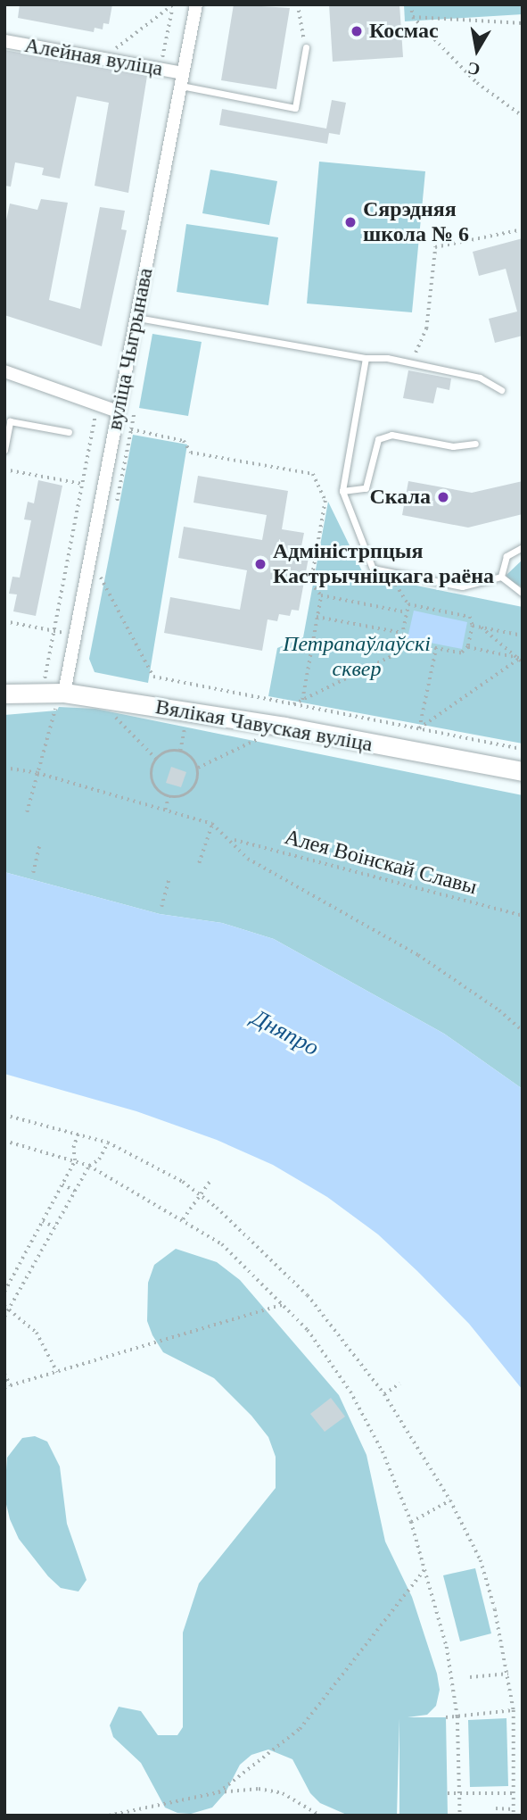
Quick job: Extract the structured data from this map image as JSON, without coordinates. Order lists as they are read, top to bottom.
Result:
{
  "streets": {
    "main road": ["Вялікая Чавуская вуліца"],
    "street": ["Алейная вуліца", "вуліца Чыгрынава"],
    "path": ["Алея Воінскай Славы"]
  },
  "crossings": [
    ["Алейная вуліца", "вуліца Чыгрынава"],
    ["вуліца Чыгрынава", "Вялікая Чавуская вуліца"]
  ],
  "water": ["Дняпро"],
  "parks": ["Петрапаўлаўскі сквер"],
  "places": [
    "Космас",
    "Сярэдняя школа № 6",
    "Скала",
    "Адміністрпцыя Кастрычніцкага раёна"
  ],
  "north": "bottom"
}
